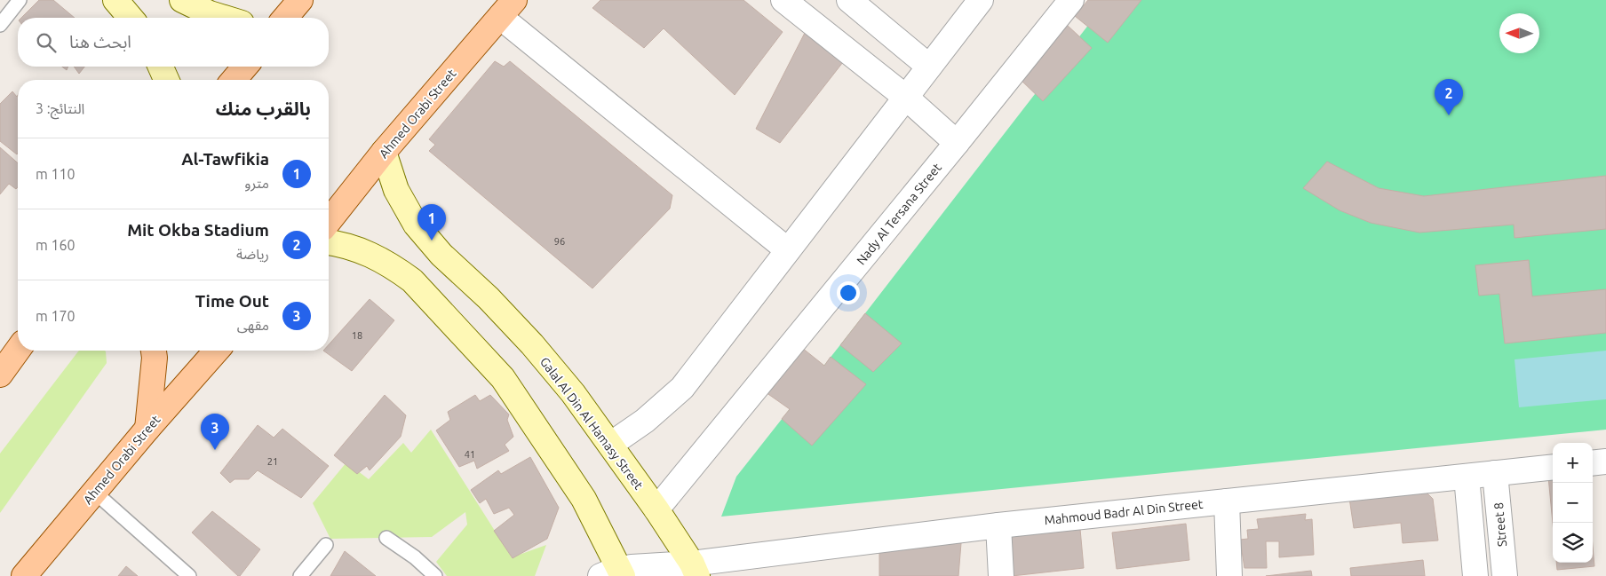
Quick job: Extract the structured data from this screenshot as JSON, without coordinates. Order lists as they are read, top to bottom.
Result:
{
  "streets": {
    "main road": ["Ahmed Orabi Street", "Galal Al Din Al Hamasy Street"],
    "street": ["Nady Al Tersana Street", "Mahmoud Badr Al Din Street", "Street 8"]
  },
  "crossings": [
    ["Ahmed Orabi Street", "Galal Al Din Al Hamasy Street"],
    ["Nady Al Tersana Street", "Galal Al Din Al Hamasy Street"],
    ["Galal Al Din Al Hamasy Street", "Mahmoud Badr Al Din Street"],
    ["Mahmoud Badr Al Din Street", "Street 8"]
  ],
  "house_numbers": [
    "96",
    "18",
    "41",
    "21"
  ],
  "north": "left",
  "page": {
    "search": "ابحث هنا",
    "pins": ["2", "1", "3"],
    "heading": ["بالقرب منك", "النتائج: 3"],
    "list": [
      {
        "mark": "1",
        "name": "Al-Tawfikia",
        "note": "مترو",
        "value": "110 m"
      },
      {
        "mark": "2",
        "name": "Mit Okba Stadium",
        "note": "رياضة",
        "value": "160 m"
      },
      {
        "mark": "3",
        "name": "Time Out",
        "note": "مقهى",
        "value": "170 m"
      }
    ],
    "map_buttons": ["+", "−"]
  }
}
